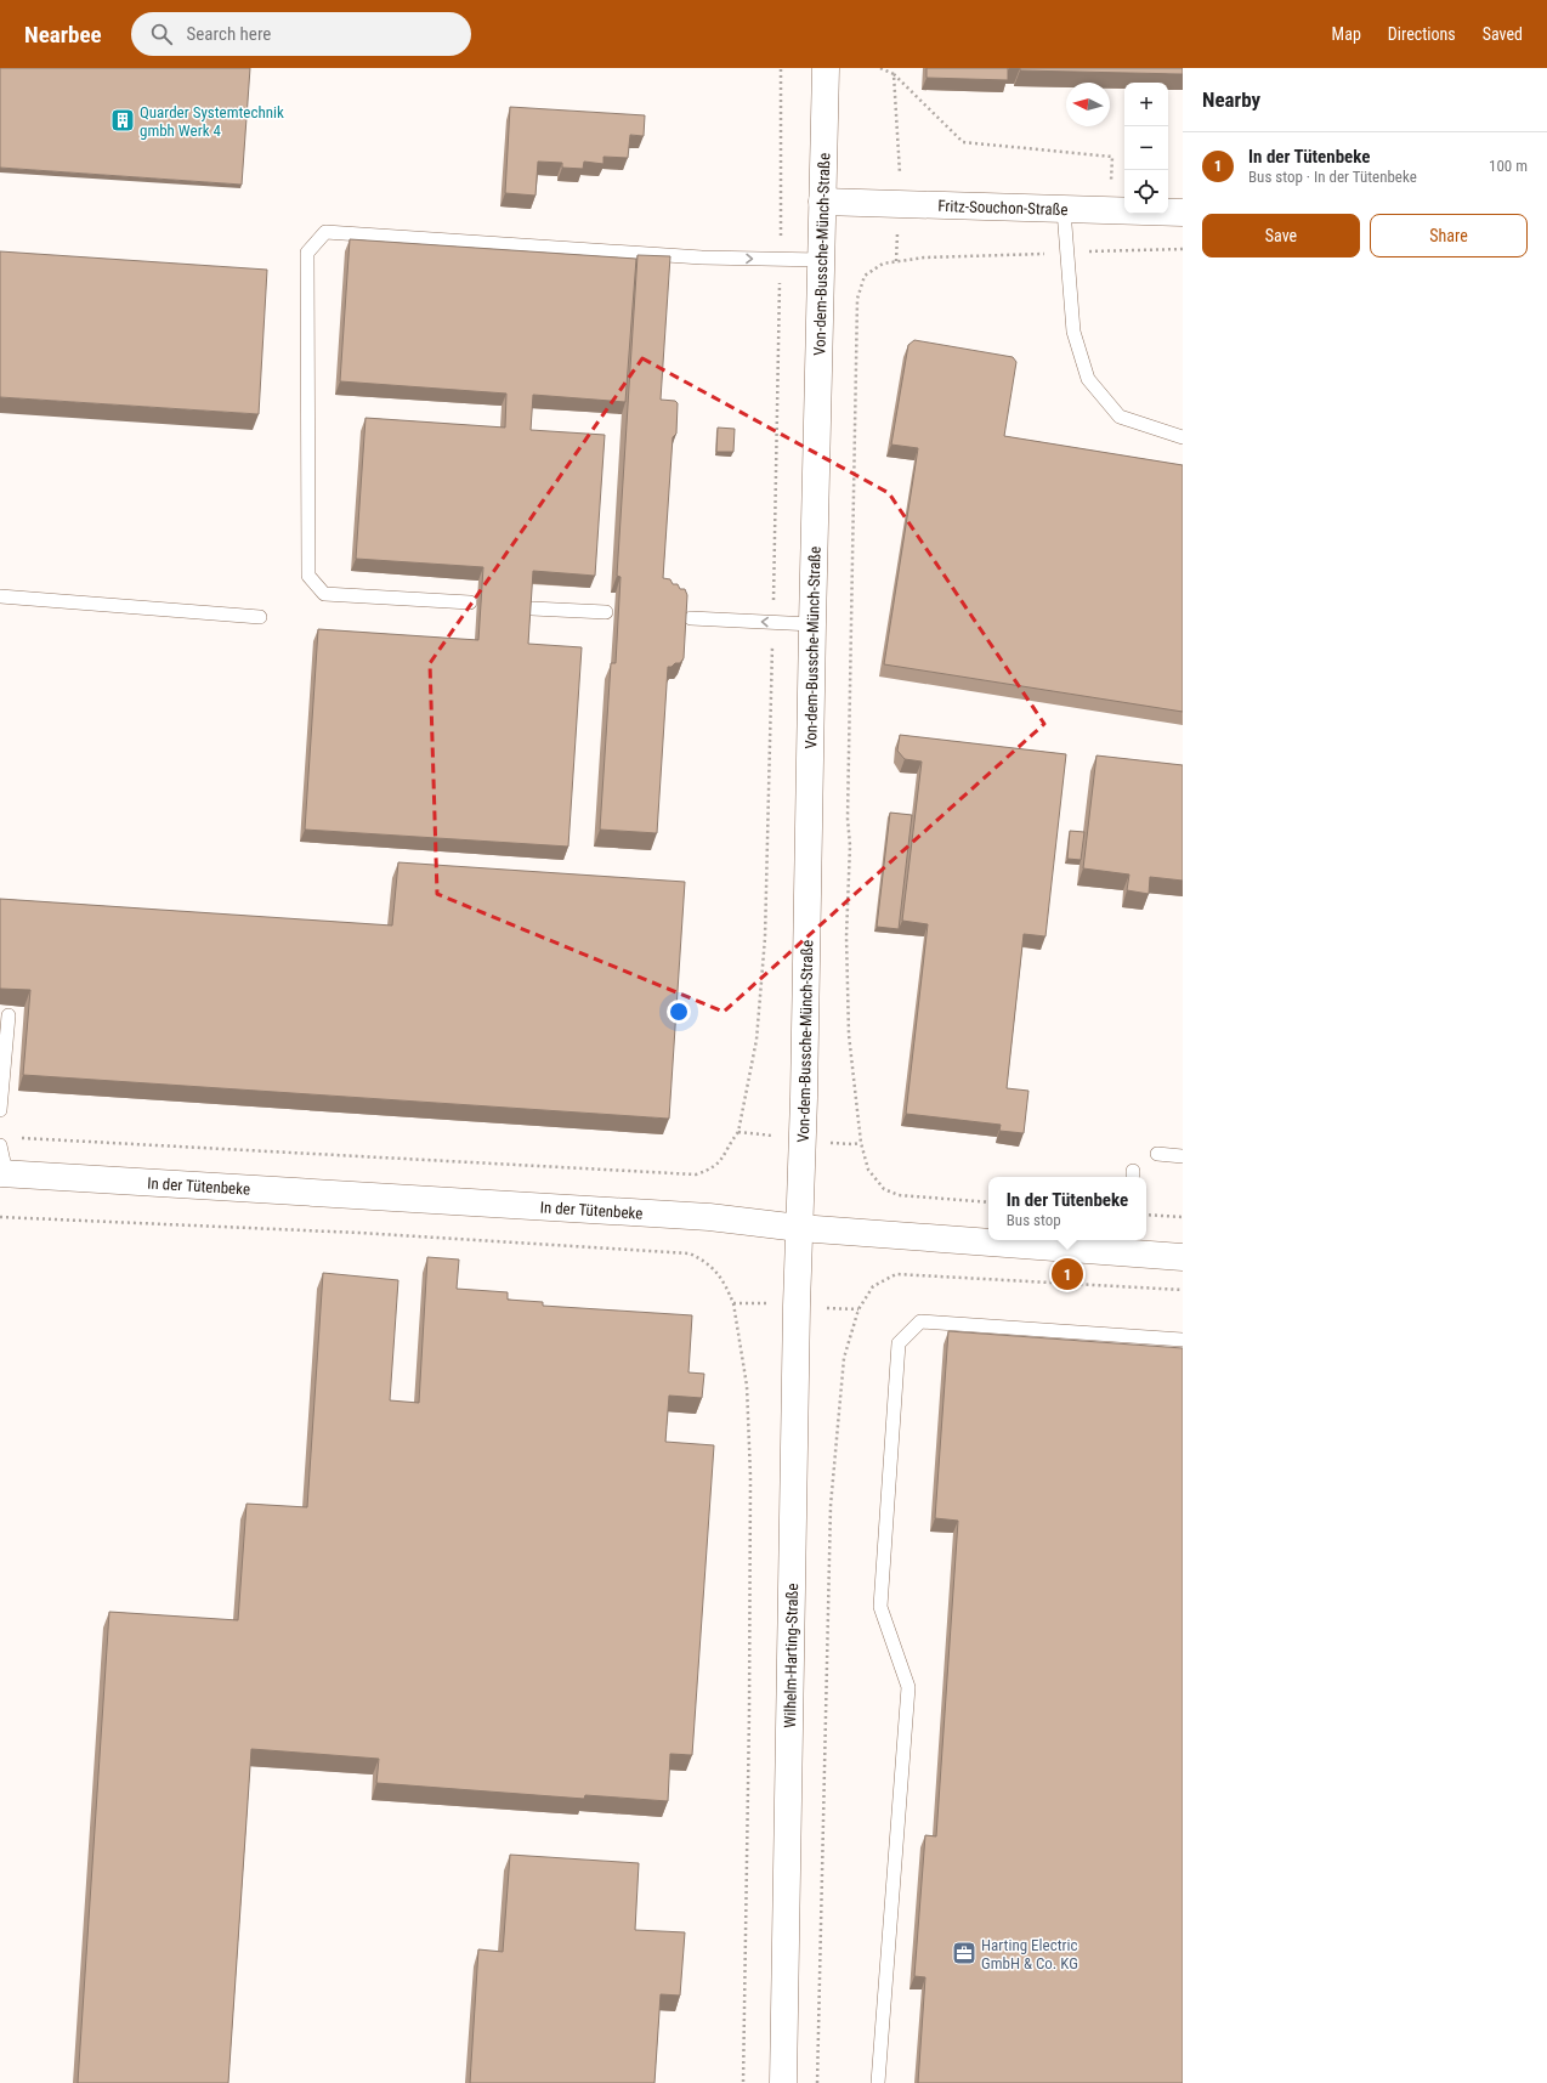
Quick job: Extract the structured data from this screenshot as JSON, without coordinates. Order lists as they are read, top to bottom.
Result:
{
  "streets": {
    "street": [
      "Fritz-Souchon-Straße",
      "Von-dem-Bussche-Münch-Straße",
      "In der Tütenbeke",
      "Wilhelm-Harting-Straße"
    ]
  },
  "crossings": [
    ["Fritz-Souchon-Straße", "Von-dem-Bussche-Münch-Straße"],
    ["Von-dem-Bussche-Münch-Straße", "In der Tütenbeke"],
    ["Von-dem-Bussche-Münch-Straße", "Wilhelm-Harting-Straße"],
    ["In der Tütenbeke", "Wilhelm-Harting-Straße"]
  ],
  "places": {
    "building": ["Quarder Systemtechnik gmbh Werk 4"],
    "office": ["Harting Electric GmbH & Co. KG"]
  },
  "north": "left",
  "page": {
    "header": "Nearbee",
    "search": "Search here",
    "nav": ["Map", "Directions", "Saved"],
    "heading": "Nearby",
    "map_buttons": ["+", "−"],
    "list": [
      {
        "mark": "1",
        "name": "In der Tütenbeke",
        "note": "Bus stop · In der Tütenbeke",
        "value": "100 m"
      }
    ],
    "buttons": ["Save", "Share"],
    "popup": ["In der Tütenbeke", "Bus stop"],
    "pins": "1"
  }
}
